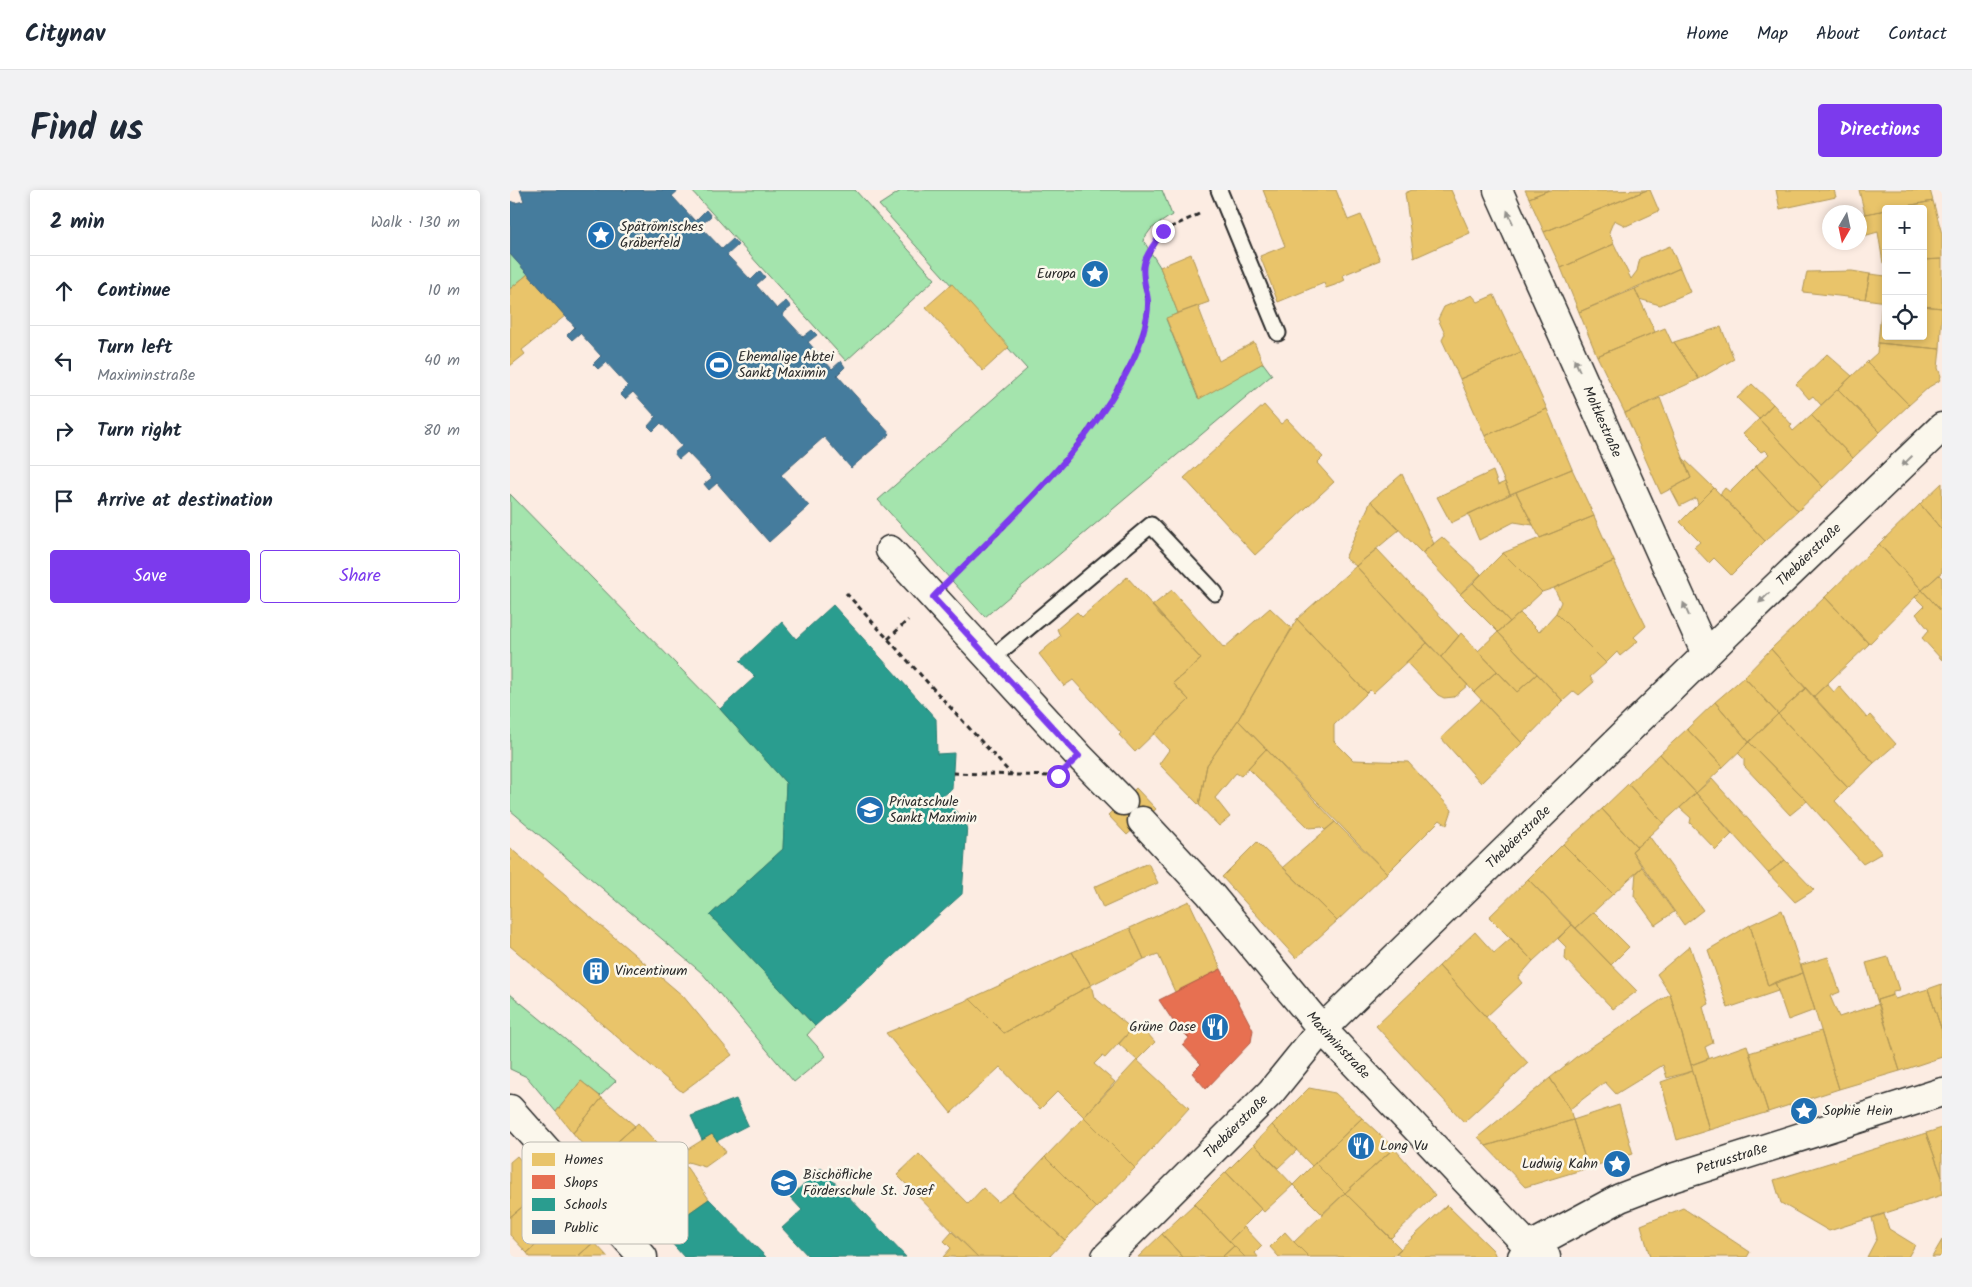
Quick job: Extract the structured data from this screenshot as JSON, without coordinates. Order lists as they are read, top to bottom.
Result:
{
  "streets": {
    "street": [
      "Moltkestraße",
      "Thebäerstraße",
      "Maximinstraße",
      "Petrusstraße"
    ]
  },
  "crossings": [
    ["Moltkestraße", "Thebäerstraße"],
    ["Thebäerstraße", "Maximinstraße"],
    ["Maximinstraße", "Petrusstraße"]
  ],
  "one_way": ["Moltkestraße"],
  "places": {
    "place": [
      "Spätrömisches Gräberfeld",
      "Europa",
      "Sophie Hein",
      "Ludwig Kahn"
    ],
    "sports": ["Ehemalige Abtei Sankt Maximin"],
    "school or university": ["Privatschule Sankt Maximin", "Bischöfliche Förderschule St. Josef"],
    "building": ["Vincentinum"],
    "restaurant": ["Grüne Oase", "Long Vu"]
  },
  "legend": [
    "Homes",
    "Shops",
    "Schools",
    "Public"
  ],
  "north": "bottom",
  "page": {
    "header": "Citynav",
    "nav": [
      "Home",
      "Map",
      "About",
      "Contact"
    ],
    "title": "Find us",
    "buttons": [
      "Directions",
      ["Save", "Share"]
    ],
    "heading": ["2 min", "Walk · 130 m"],
    "map_buttons": ["+", "−"],
    "list": [
      ["Continue", "10 m"],
      ["Turn left", "Maximinstraße", "40 m"],
      ["Turn right", "80 m"],
      "Arrive at destination"
    ]
  }
}
